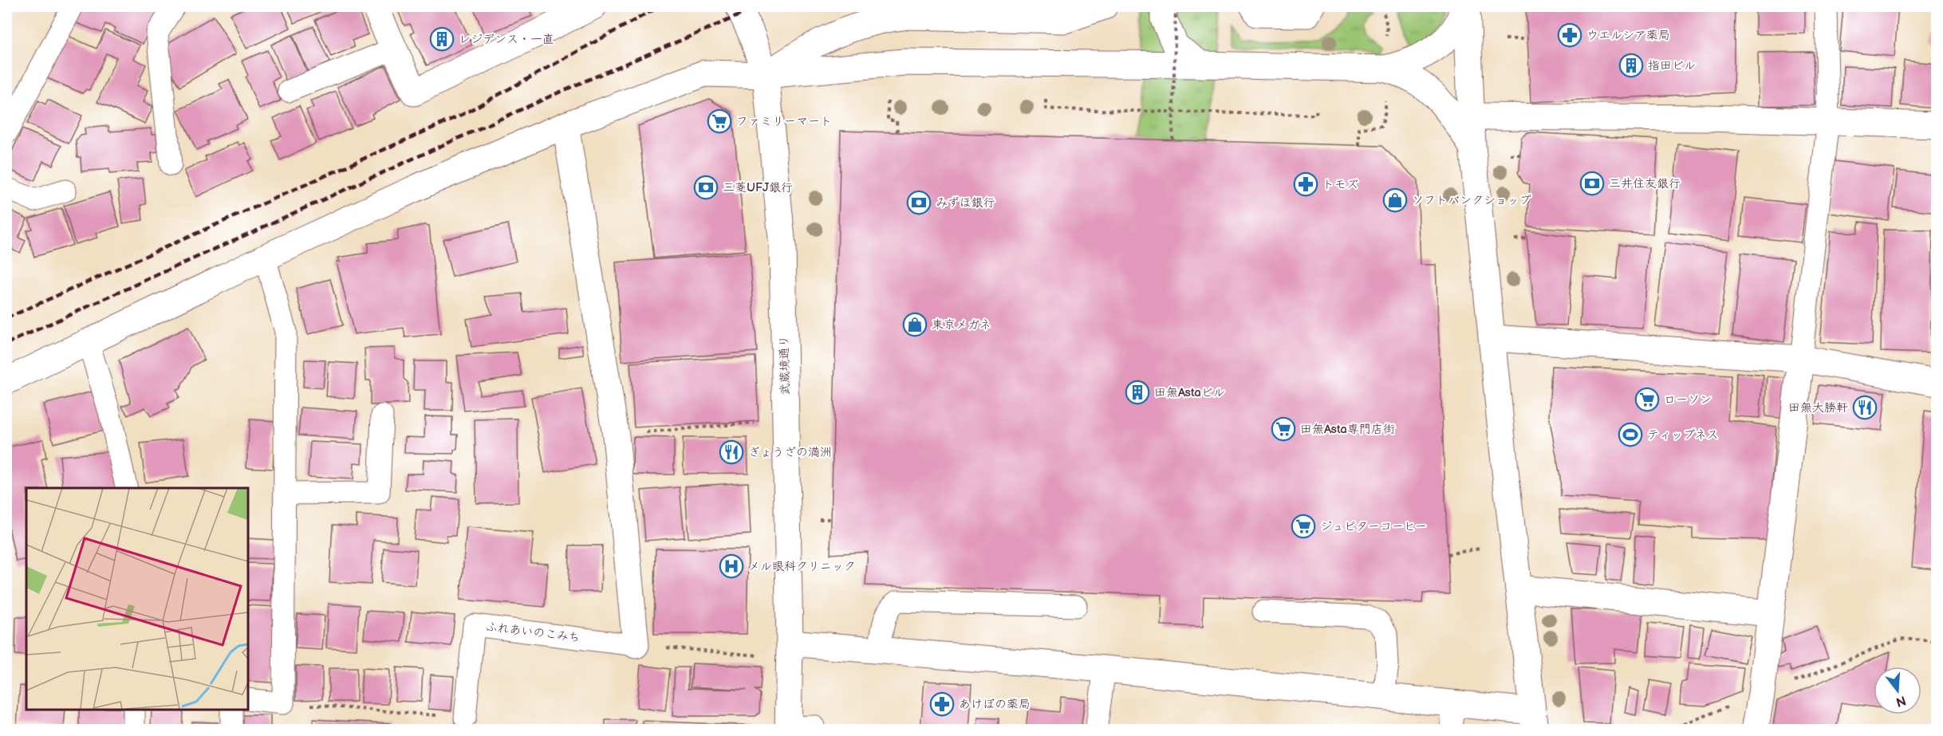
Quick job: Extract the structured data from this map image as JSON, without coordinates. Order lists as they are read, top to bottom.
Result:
{
  "streets": {
    "street": ["武蔵境通り"],
    "lane": ["ふれあいのこみち"]
  },
  "places": {
    "pharmacy": ["ウエルシア薬局", "トモズ", "あけぼの薬局"],
    "building": ["レジデンス・一直", "指田ビル", "田無Astaビル"],
    "supermarket": [
      "ファミリーマート",
      "ローソン",
      "田無Asta専門店街",
      "ジュピターコーヒー"
    ],
    "bank": ["三井住友銀行", "三菱UFJ銀行", "みずほ銀行"],
    "shop": ["ソフトバンクショップ", "東京メガネ"],
    "restaurant": ["田無大勝軒", "ぎょうざの満洲"],
    "sports": ["ティップネス"],
    "hospital": ["メル眼科クリニック"]
  },
  "north": "bottom"
}
